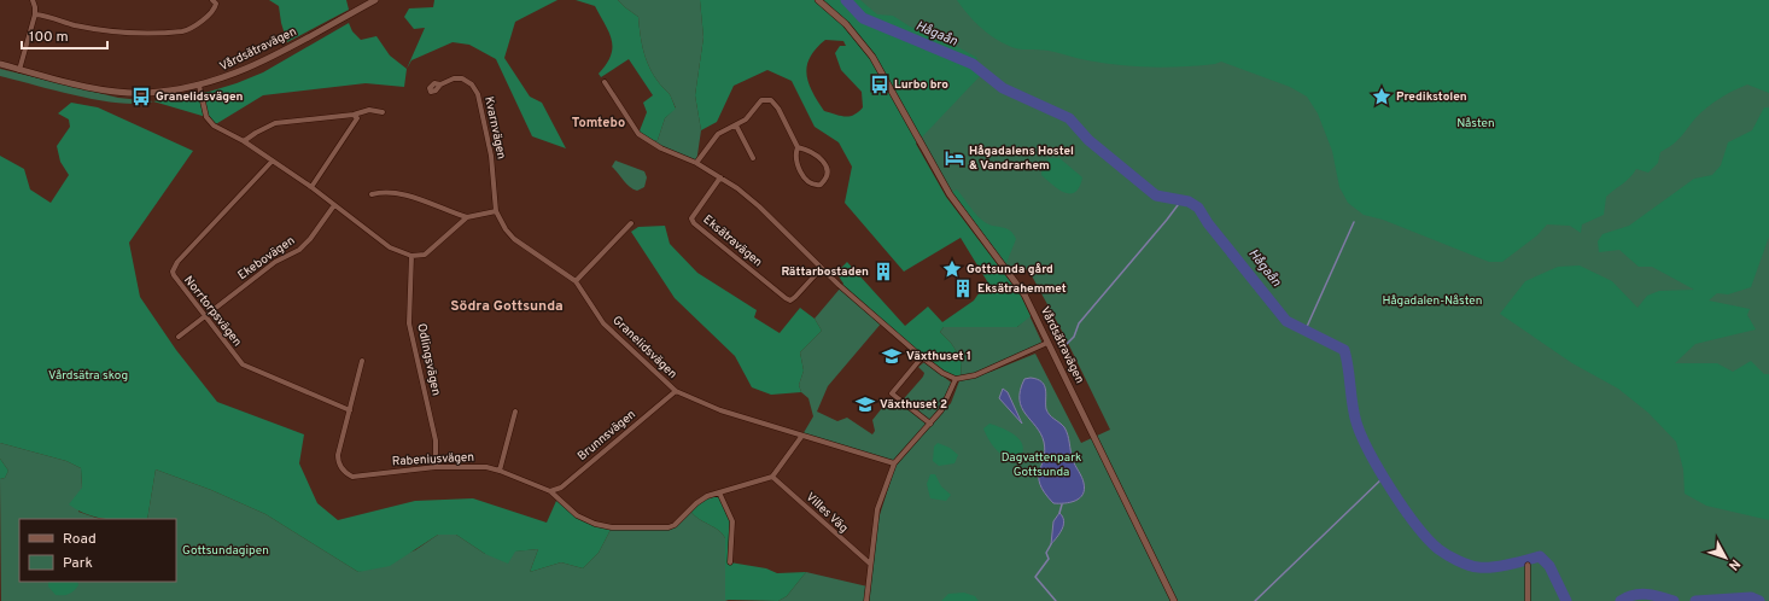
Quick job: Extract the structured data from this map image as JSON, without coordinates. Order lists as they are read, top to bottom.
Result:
{
  "streets": {
    "street": [
      "Vårdsätravägen",
      "Kvarnvägen",
      "Eksätravägen",
      "Ekebovägen",
      "Norrtorpsvägen",
      "Granelidsvägen",
      "Odlingsvägen",
      "Brunnsvägen",
      "Rabeniusvägen",
      "Villes Väg"
    ]
  },
  "crossings": [
    ["Kvarnvägen", "Granelidsvägen"],
    ["Ekebovägen", "Norrtorpsvägen"],
    ["Norrtorpsvägen", "Rabeniusvägen"],
    ["Granelidsvägen", "Brunnsvägen"],
    ["Odlingsvägen", "Rabeniusvägen"],
    ["Brunnsvägen", "Rabeniusvägen"],
    ["Rabeniusvägen", "Villes Väg"]
  ],
  "districts": ["Tomtebo", "Södra Gottsunda"],
  "water": ["Hågaån"],
  "parks": [
    "Nåsten",
    "Hågadalen-Nåsten",
    "Vårdsätra skog",
    "Dagvattenpark Gottsunda",
    "Gottsundagipen"
  ],
  "places": {
    "bus stop": ["Lurbo bro", "Granelidsvägen"],
    "place": ["Predikstolen", "Gottsunda gård"],
    "hotel": ["Hågadalens Hostel & Vandrarhem"],
    "building": ["Rättarbostaden", "Eksätrahemmet"],
    "school or university": ["Växthuset 1", "Växthuset 2"]
  },
  "legend": ["Road", "Park"],
  "scale_bar": "100 m",
  "north": "bottom right"
}
